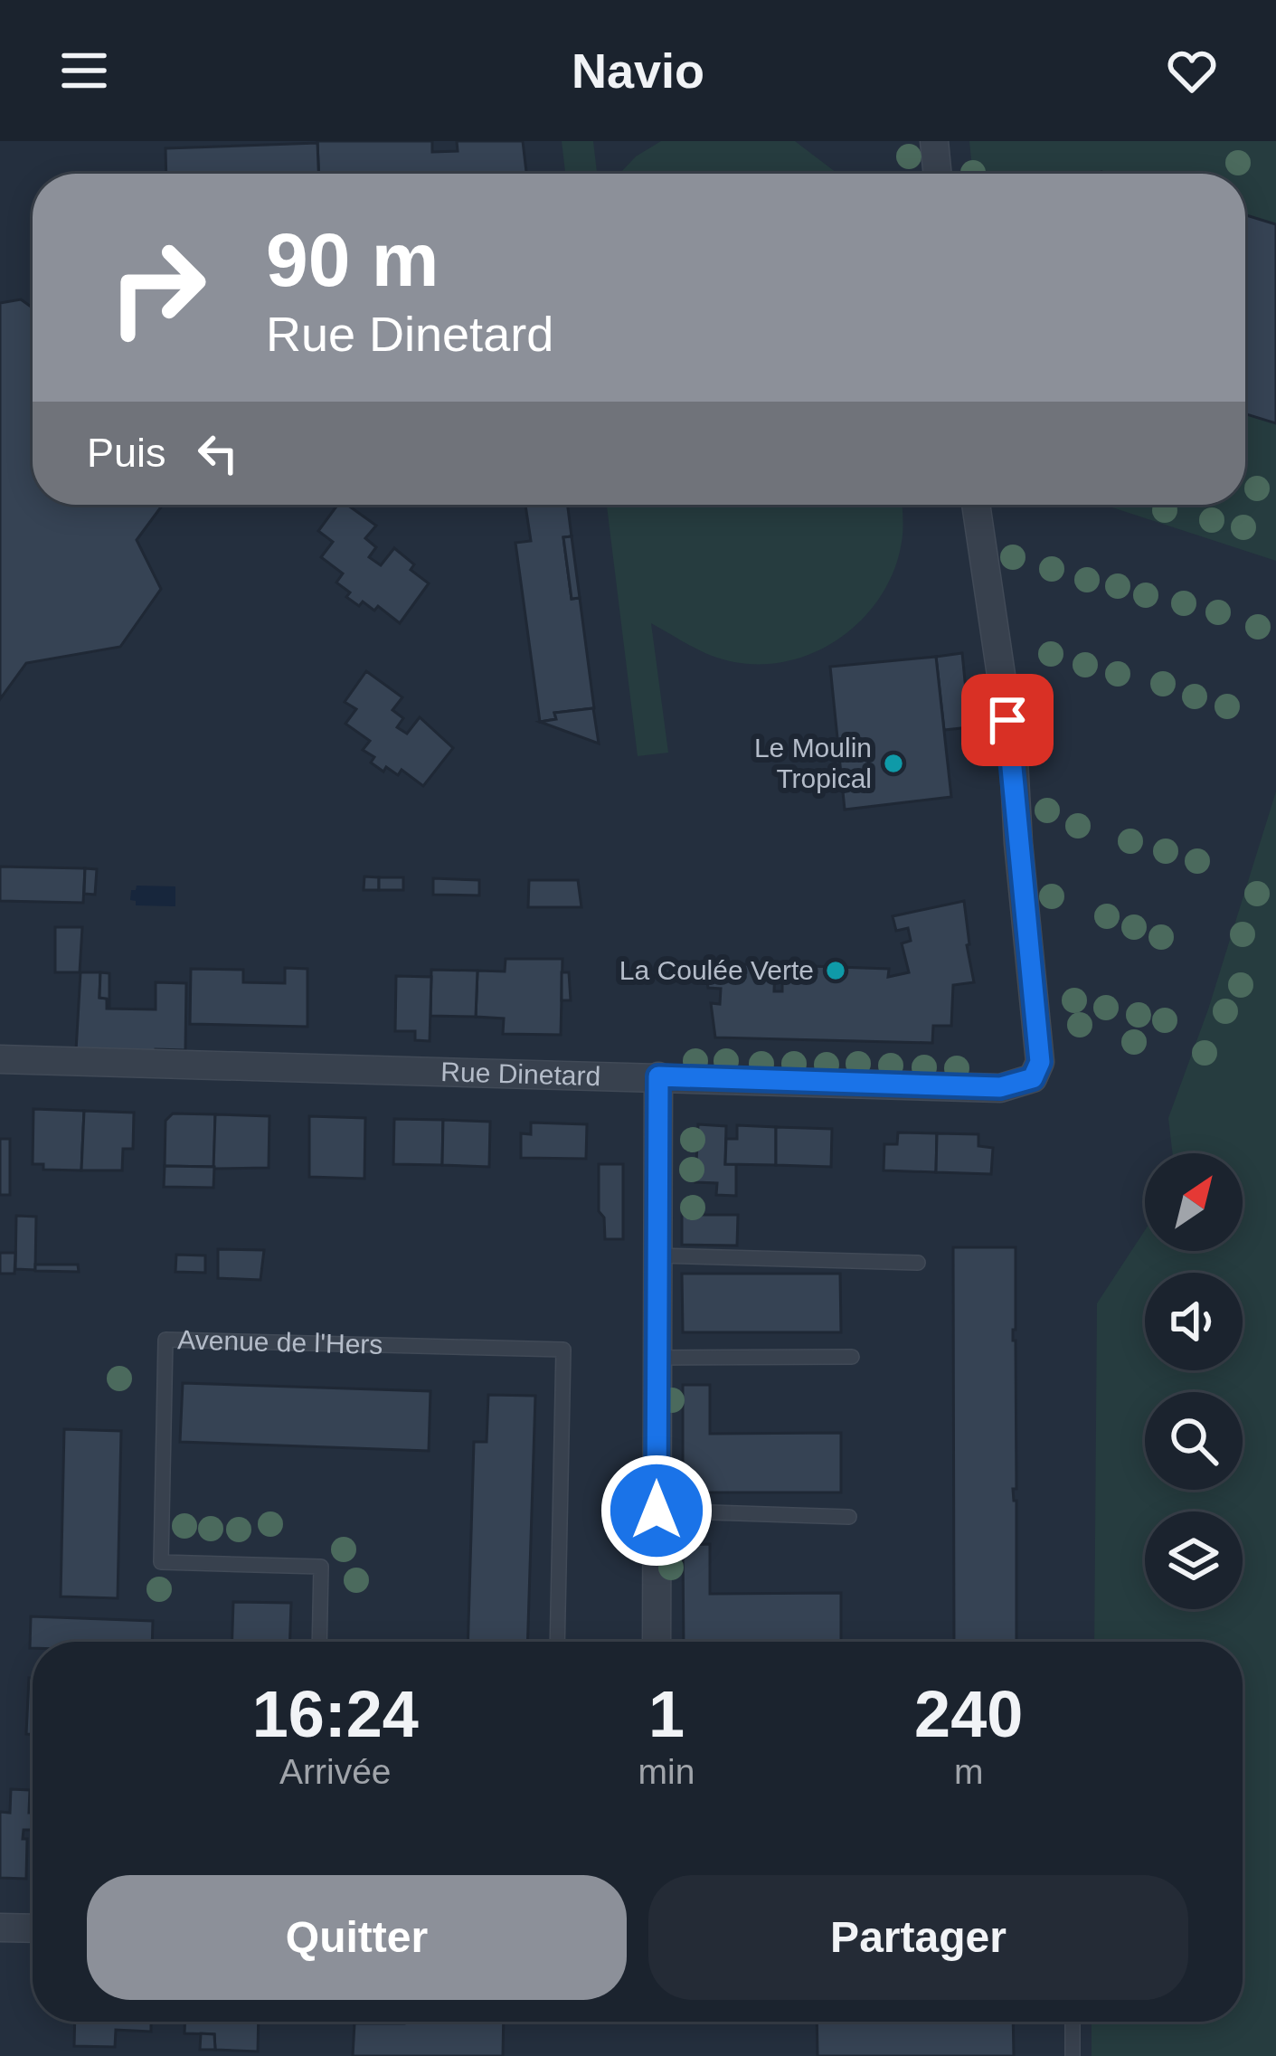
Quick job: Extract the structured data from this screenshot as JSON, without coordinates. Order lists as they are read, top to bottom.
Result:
{
  "streets": {
    "street": ["Rue Dinetard"],
    "lane": ["Avenue de l'Hers"]
  },
  "places": ["Le Moulin Tropical", "La Coulée Verte"],
  "north": "top right",
  "page": {
    "header": "Navio",
    "turn": ["90 m", "Rue Dinetard"],
    "then": "Puis",
    "eta": [
      "16:24",
      "Arrivée",
      "1",
      "min",
      "240",
      "m"
    ],
    "buttons": ["Quitter", "Partager"]
  }
}
